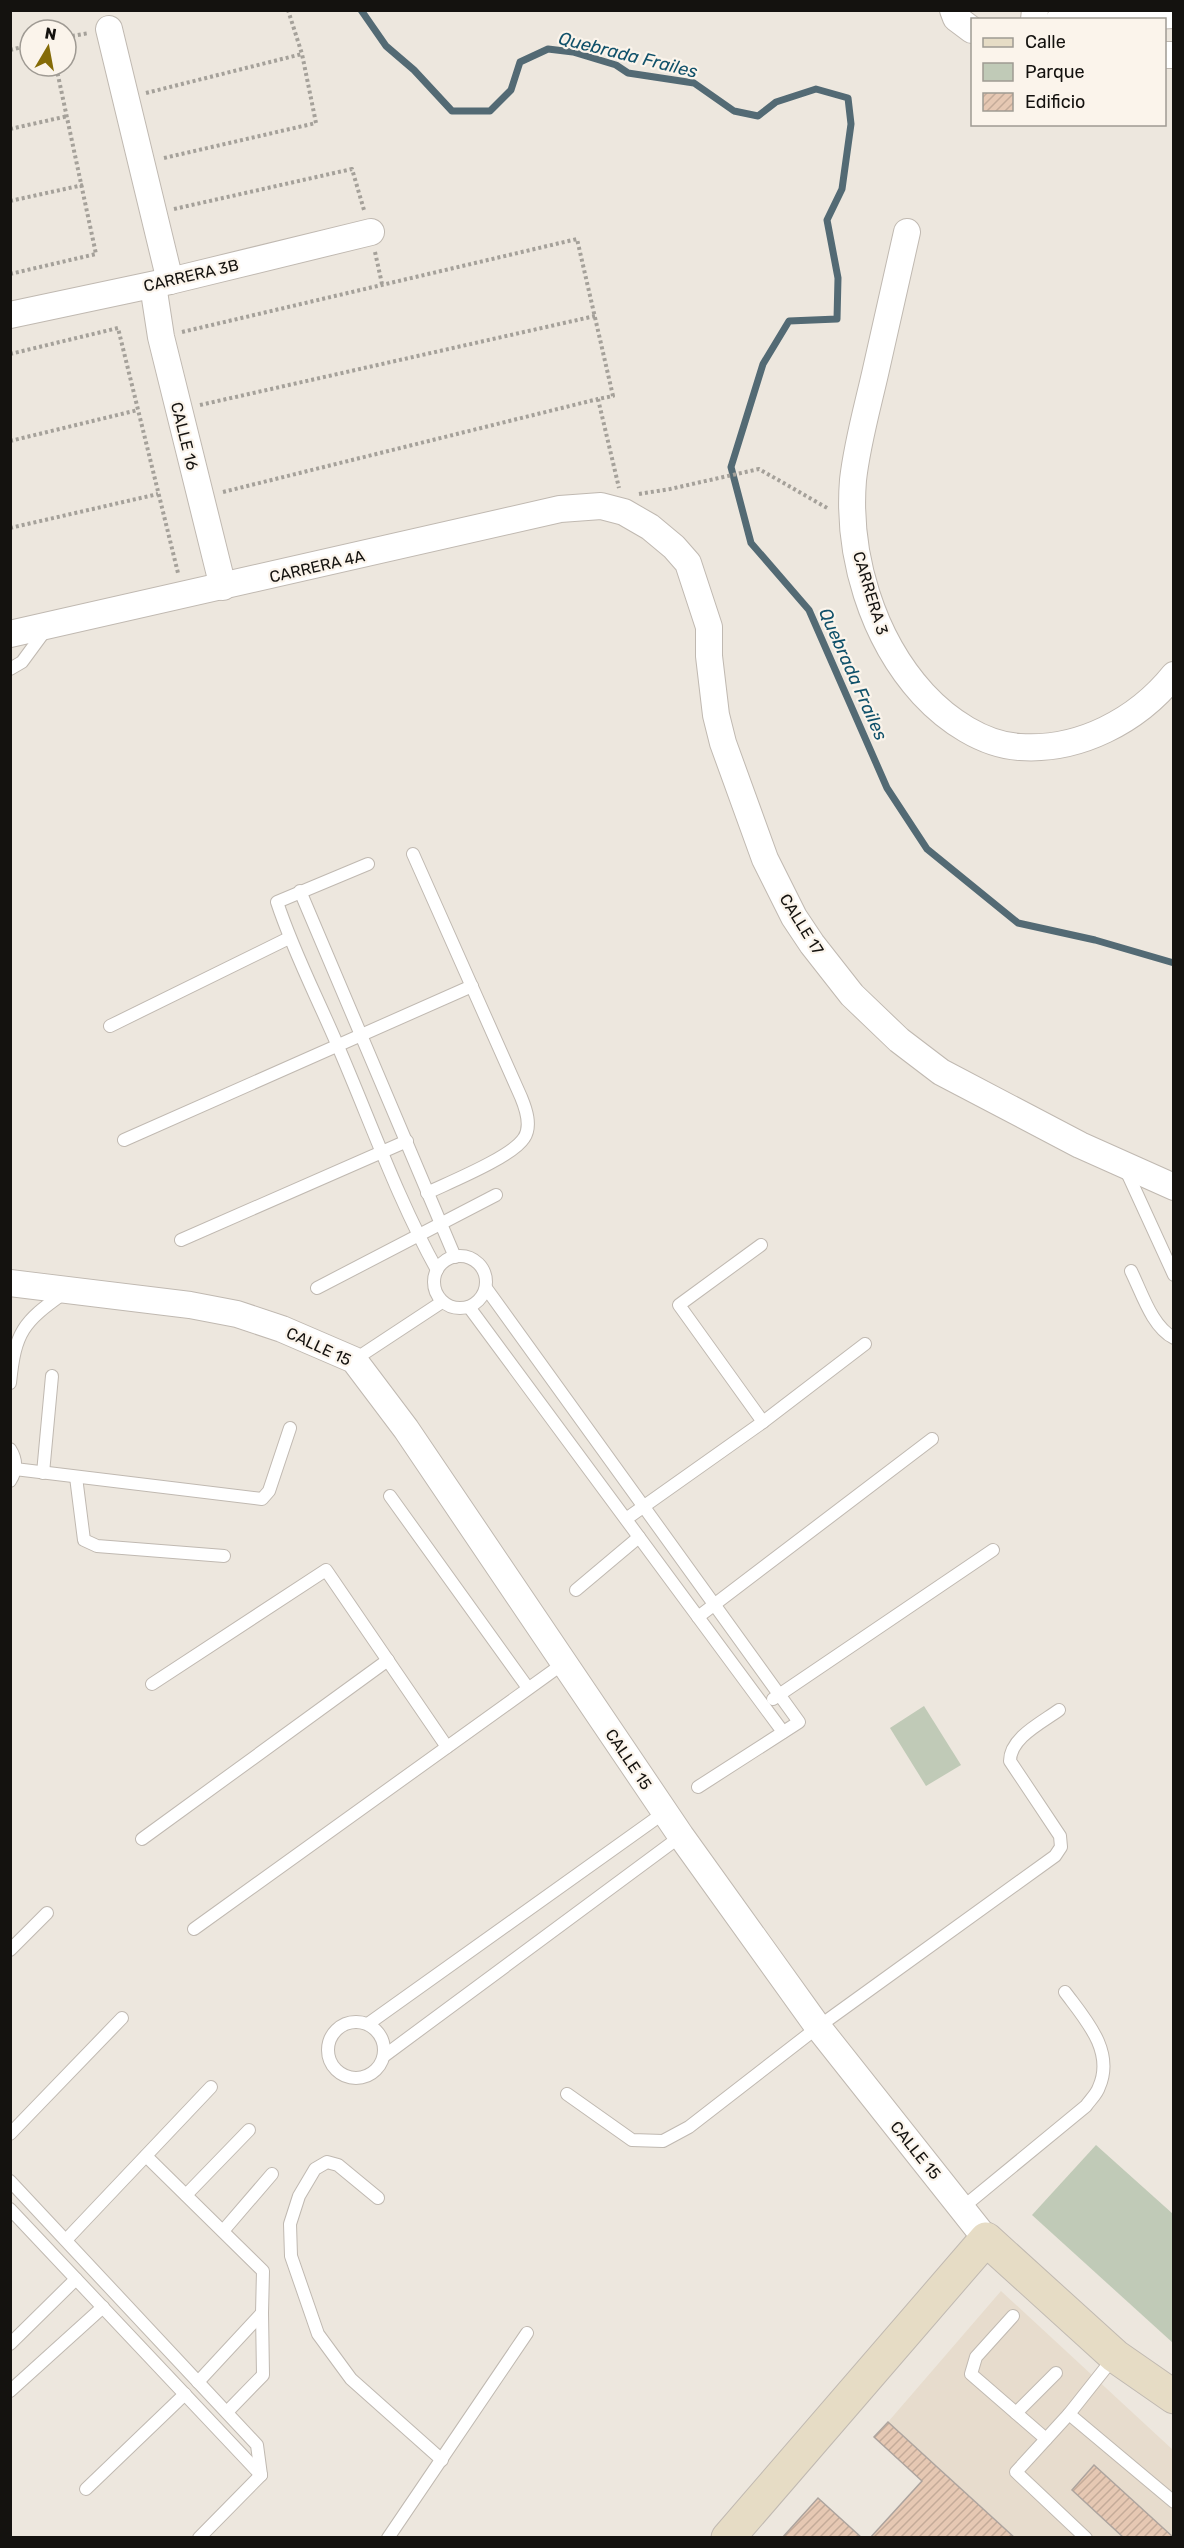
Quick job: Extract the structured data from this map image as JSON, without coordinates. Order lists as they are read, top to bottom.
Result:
{
  "streets": {
    "main road": ["CALLE 15"],
    "street": [
      "CARRERA 3B",
      "CALLE 16",
      "CARRERA 4A",
      "CARRERA 3",
      "CALLE 17"
    ]
  },
  "crossings": [
    ["CARRERA 3B", "CALLE 16"],
    ["CALLE 16", "CARRERA 4A"],
    ["CARRERA 4A", "CALLE 17"]
  ],
  "water": ["Quebrada Frailes"],
  "legend": ["Calle", "Parque", "Edificio"],
  "north": "top"
}
